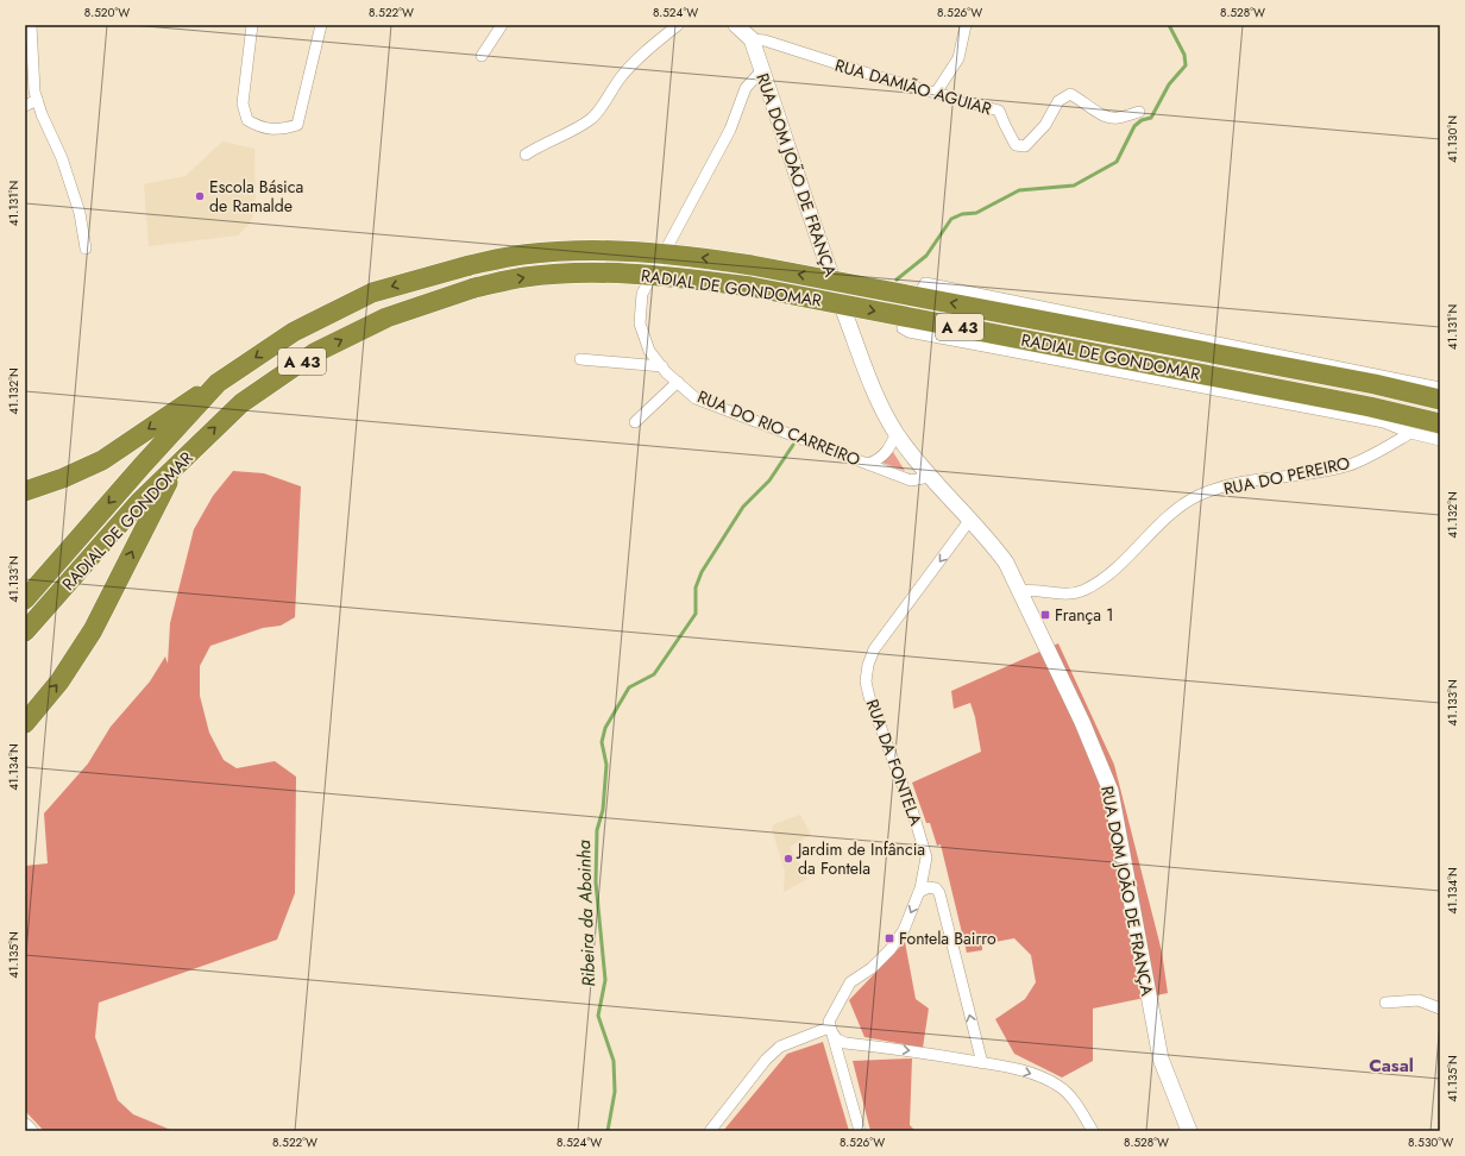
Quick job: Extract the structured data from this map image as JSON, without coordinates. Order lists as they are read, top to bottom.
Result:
{
  "streets": {
    "highway": ["RADIAL DE GONDOMAR", "A 43"],
    "main road": ["RUA DOM JOÃO DE FRANÇA"],
    "street": [
      "RUA DAMIÃO AGUIAR",
      "RUA DO RIO CARREIRO",
      "RUA DO PEREIRO",
      "RUA DA FONTELA"
    ]
  },
  "crossings": [
    ["RUA DAMIÃO AGUIAR", "RUA DOM JOÃO DE FRANÇA"],
    ["RUA DOM JOÃO DE FRANÇA", "RUA DO RIO CARREIRO"],
    ["RUA DOM JOÃO DE FRANÇA", "RUA DO PEREIRO"],
    ["RUA DOM JOÃO DE FRANÇA", "RUA DA FONTELA"]
  ],
  "one_way": ["RUA DA FONTELA"],
  "districts": ["Casal"],
  "water": ["Ribeira da Aboinha"],
  "places": {
    "other": ["Escola Básica de Ramalde", "Jardim de Infância da Fontela"],
    "transit": ["França 1", "Fontela Bairro"]
  },
  "coordinates": [
    "8.520°W",
    "8.522°W",
    "8.524°W",
    "8.526°W",
    "8.528°W",
    "41.130°N",
    "41.131°N",
    "41.132°N",
    "41.133°N",
    "41.134°N",
    "41.135°N",
    "8.530°W"
  ]
}
